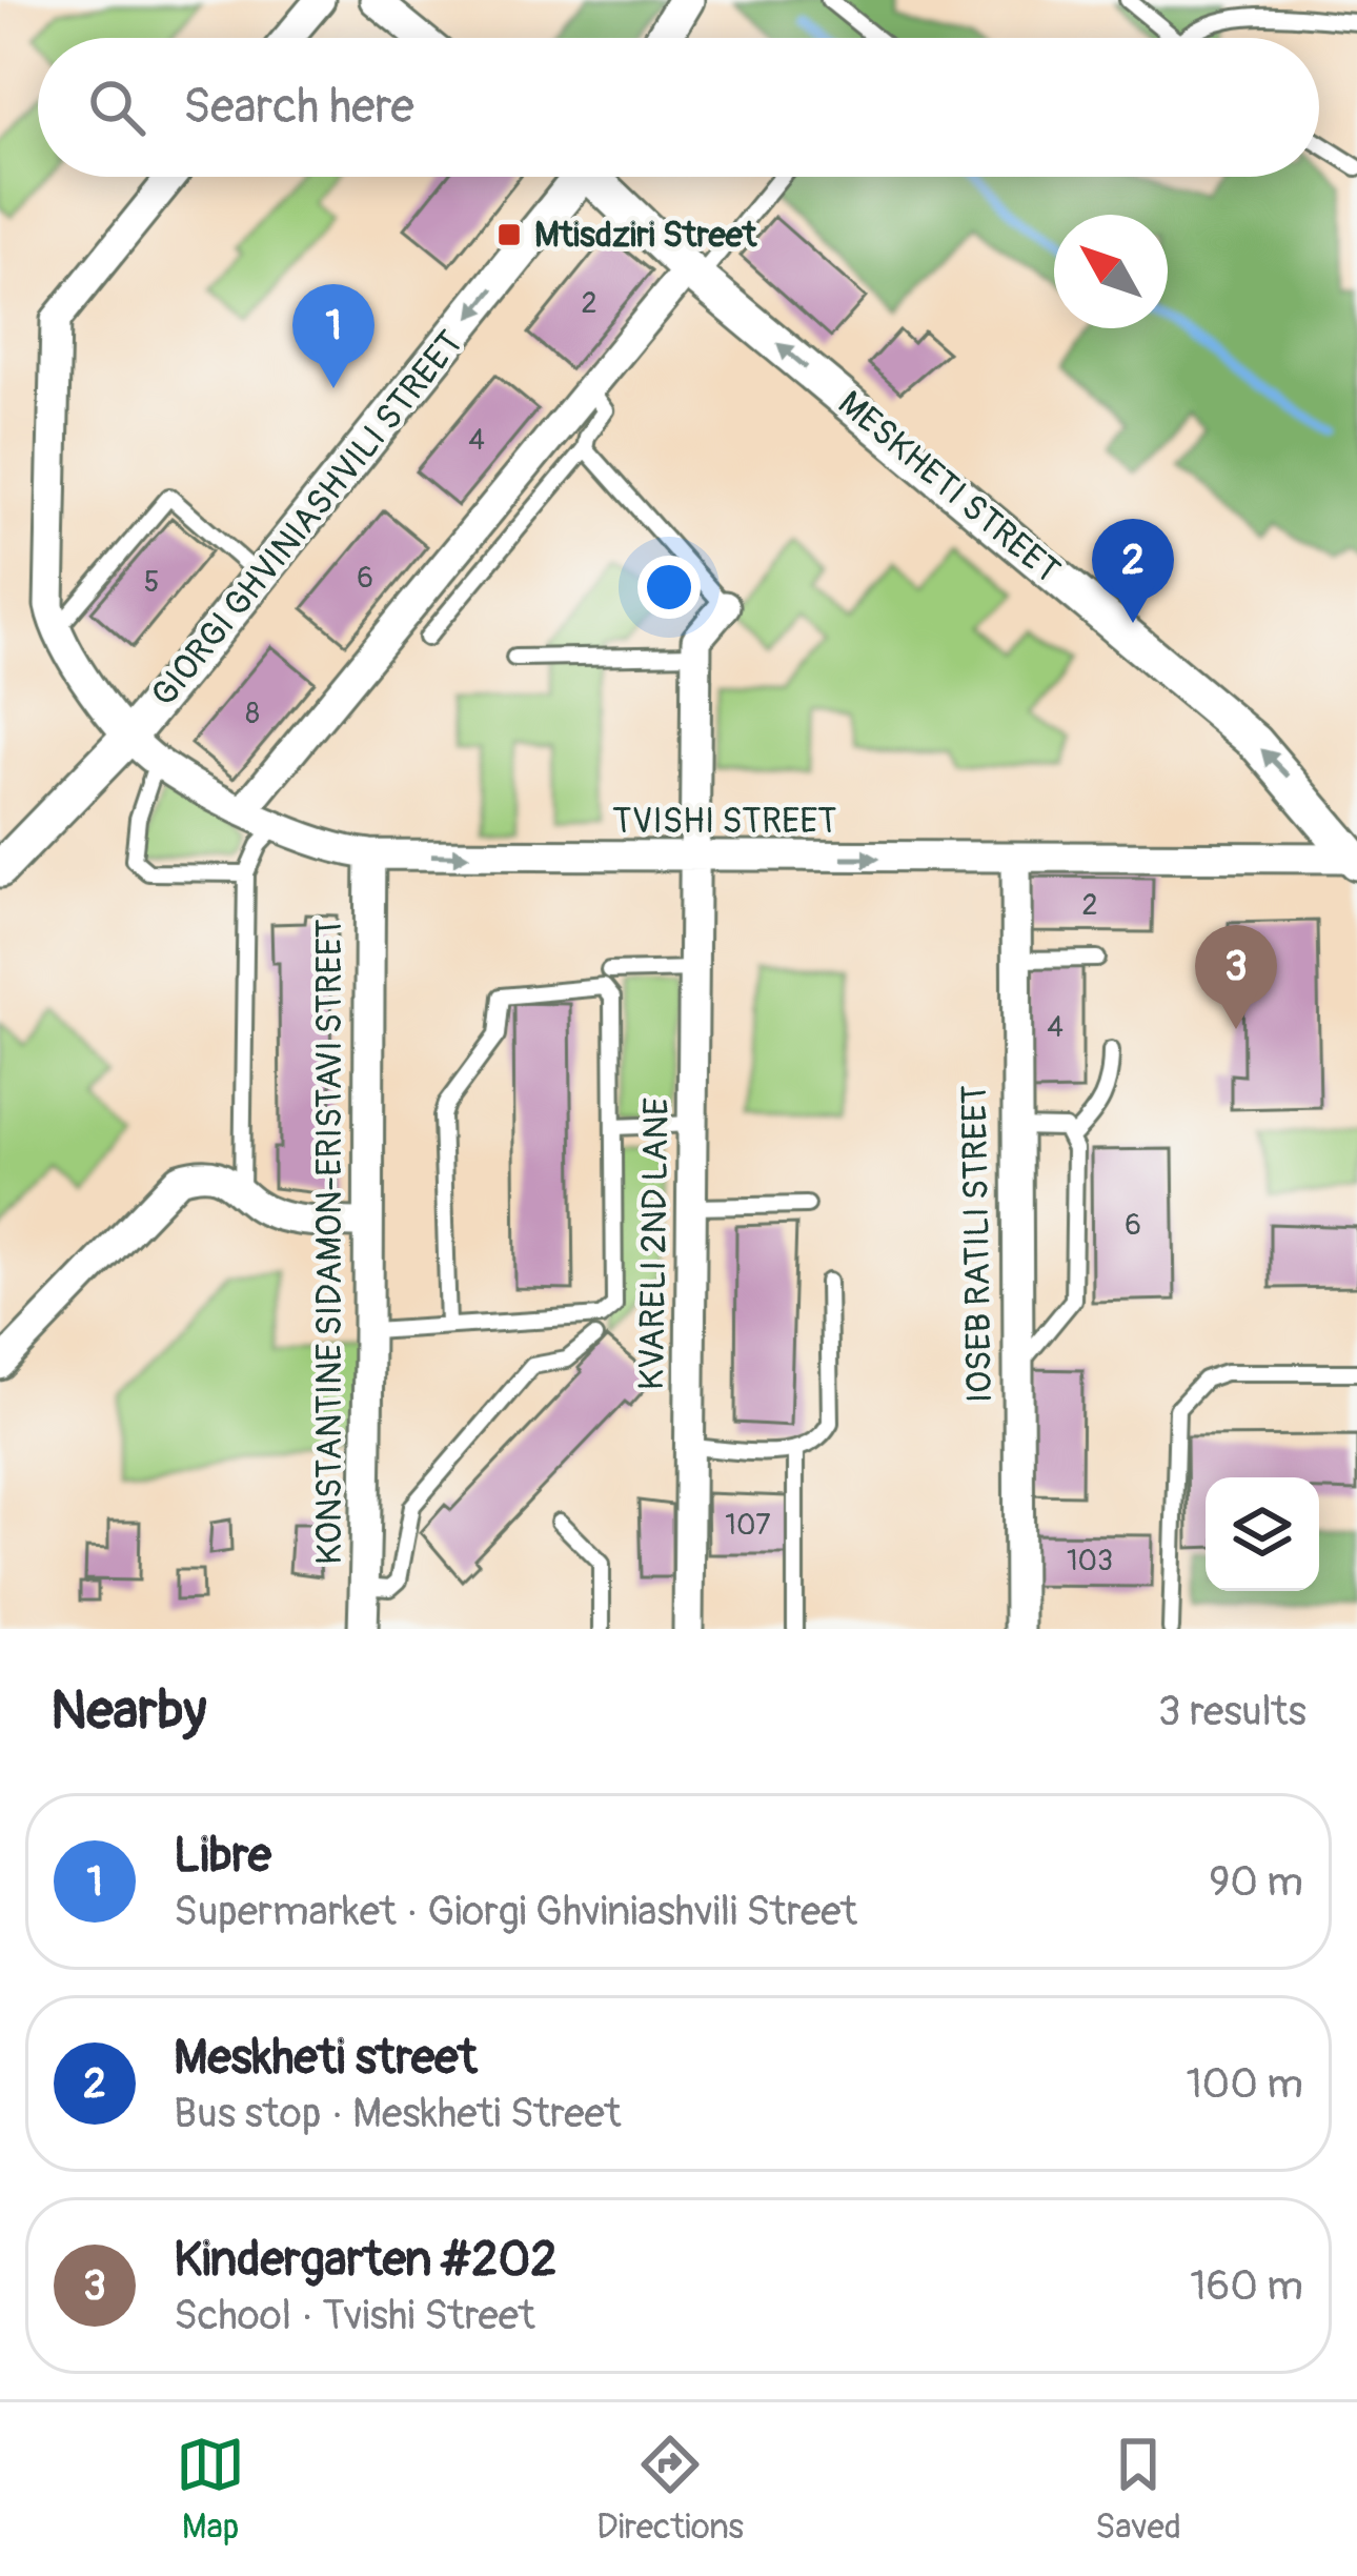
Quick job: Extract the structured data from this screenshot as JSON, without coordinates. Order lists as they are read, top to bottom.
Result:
{
  "streets": {
    "street": [
      "MESKHETI STREET",
      "GIORGI GHVINIASHVILI STREET",
      "TVISHI STREET",
      "KONSTANTINE SIDAMON-ERISTAVI STREET",
      "KVARELI 2ND LANE",
      "IOSEB RATILI STREET"
    ]
  },
  "crossings": [
    ["MESKHETI STREET", "TVISHI STREET"],
    ["GIORGI GHVINIASHVILI STREET", "TVISHI STREET"],
    ["TVISHI STREET", "KONSTANTINE SIDAMON-ERISTAVI STREET"],
    ["TVISHI STREET", "KVARELI 2ND LANE"],
    ["TVISHI STREET", "IOSEB RATILI STREET"]
  ],
  "one_way": ["MESKHETI STREET", "TVISHI STREET"],
  "places": {
    "transit": ["Mtisdziri Street"]
  },
  "house_numbers": [
    "2",
    "4",
    "6",
    "5",
    "8",
    "2",
    "4",
    "6",
    "107",
    "103"
  ],
  "north": "top left",
  "page": {
    "search": "Search here",
    "pins": ["1", "2", "3"],
    "heading": ["Nearby", "3 results"],
    "list": [
      {
        "mark": "1",
        "name": "Libre",
        "note": "Supermarket · Giorgi Ghviniashvili Street",
        "value": "90 m"
      },
      {
        "mark": "2",
        "name": "Meskheti street",
        "note": "Bus stop · Meskheti Street",
        "value": "100 m"
      },
      {
        "mark": "3",
        "name": "Kindergarten #202",
        "note": "School · Tvishi Street",
        "value": "160 m"
      }
    ],
    "nav": ["Map", "Directions", "Saved"]
  }
}
